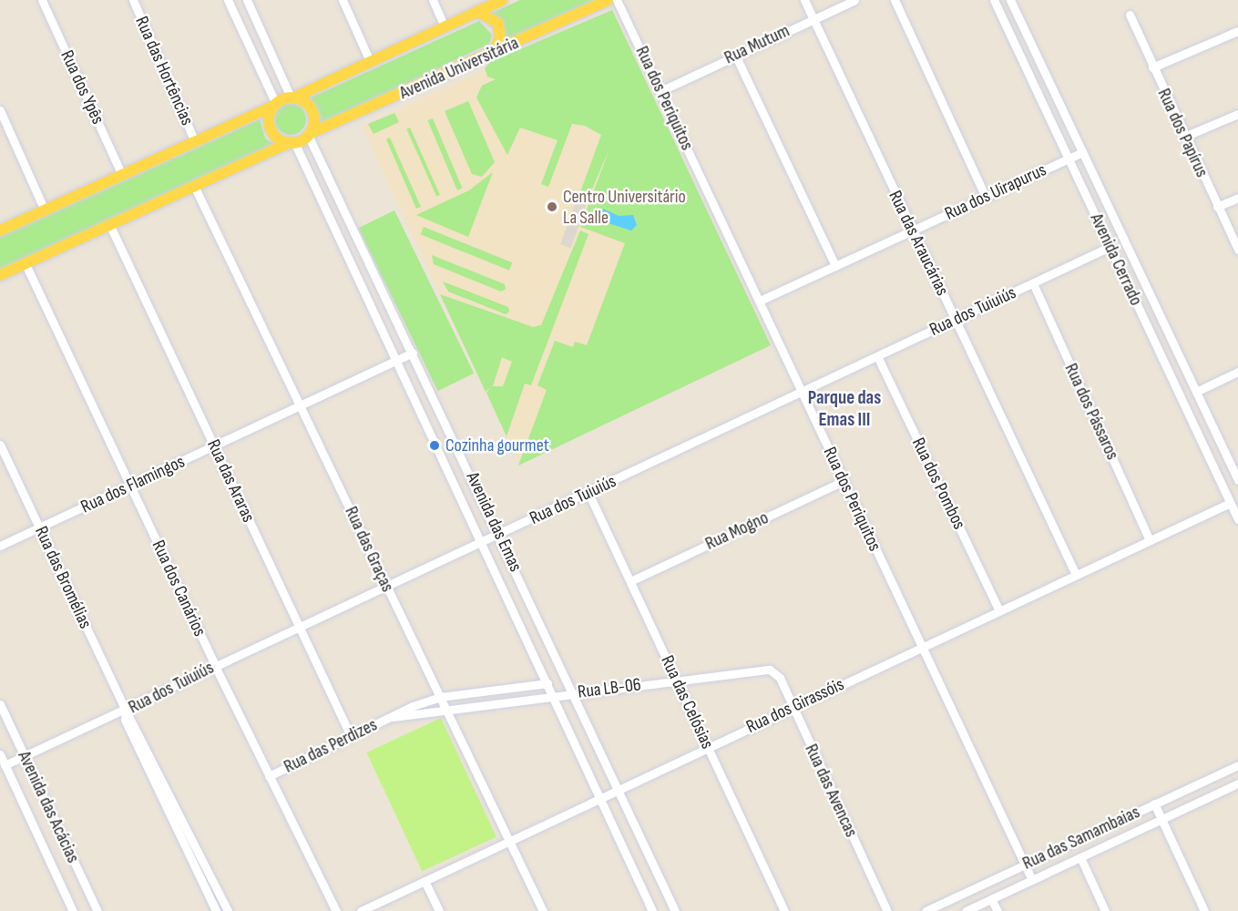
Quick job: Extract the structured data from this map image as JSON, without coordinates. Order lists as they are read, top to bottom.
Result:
{
  "streets": {
    "main road": ["Avenida Universitária"],
    "street": [
      "Rua Mutum",
      "Rua das Hortências",
      "Rua dos Ypês",
      "Rua dos Periquitos",
      "Rua dos Papírus",
      "Rua dos Uirapurus",
      "Rua das Araucárias",
      "Avenida Cerrado",
      "Rua dos Tuiuiús",
      "Rua dos Pássaros",
      "Rua das Araras",
      "Rua dos Pombos",
      "Rua dos Flamingos",
      "Avenida das Emas",
      "Rua Mogno",
      "Rua das Graças",
      "Rua das Bromélias",
      "Rua dos Canários",
      "Rua LB-06",
      "Rua das Celósias",
      "Rua dos Girassóis",
      "Rua das Perdizes",
      "Rua das Avencas",
      "Avenida das Acácias",
      "Rua das Samambaias"
    ]
  },
  "crossings": [
    ["Rua Mutum", "Rua dos Periquitos"],
    ["Rua Mutum", "Rua das Araucárias"],
    ["Avenida Universitária", "Avenida das Emas"],
    ["Rua dos Periquitos", "Rua dos Uirapurus"],
    ["Rua dos Periquitos", "Rua dos Tuiuiús"],
    ["Rua dos Periquitos", "Rua Mogno"],
    ["Rua dos Periquitos", "Rua dos Girassóis"],
    ["Rua dos Periquitos", "Rua das Samambaias"],
    ["Rua dos Uirapurus", "Rua das Araucárias"],
    ["Rua dos Uirapurus", "Avenida Cerrado"],
    ["Rua das Araucárias", "Rua dos Tuiuiús"],
    ["Rua das Araucárias", "Rua dos Girassóis"],
    ["Avenida Cerrado", "Rua dos Tuiuiús"],
    ["Avenida Cerrado", "Rua dos Girassóis"],
    ["Rua dos Tuiuiús", "Rua dos Pássaros"],
    ["Rua dos Tuiuiús", "Rua das Araras"],
    ["Rua dos Tuiuiús", "Rua dos Pombos"],
    ["Rua dos Tuiuiús", "Avenida das Emas"],
    ["Rua dos Tuiuiús", "Rua das Graças"],
    ["Rua dos Tuiuiús", "Rua das Bromélias"],
    ["Rua dos Tuiuiús", "Rua dos Canários"],
    ["Rua dos Tuiuiús", "Rua das Celósias"],
    ["Rua dos Tuiuiús", "Avenida das Acácias"],
    ["Rua dos Pássaros", "Rua dos Girassóis"],
    ["Rua das Araras", "Rua dos Flamingos"],
    ["Rua das Araras", "Rua das Perdizes"],
    ["Rua dos Pombos", "Rua dos Girassóis"],
    ["Rua dos Flamingos", "Avenida das Emas"],
    ["Rua dos Flamingos", "Rua das Graças"],
    ["Rua dos Flamingos", "Rua das Bromélias"],
    ["Rua dos Flamingos", "Rua dos Canários"],
    ["Avenida das Emas", "Rua LB-06"],
    ["Avenida das Emas", "Rua dos Girassóis"],
    ["Rua Mogno", "Rua das Celósias"],
    ["Rua das Graças", "Rua LB-06"],
    ["Rua das Graças", "Rua dos Girassóis"],
    ["Rua das Graças", "Rua das Perdizes"],
    ["Rua dos Canários", "Rua das Perdizes"],
    ["Rua LB-06", "Rua das Celósias"],
    ["Rua LB-06", "Rua das Perdizes"],
    ["Rua LB-06", "Rua das Avencas"],
    ["Rua das Celósias", "Rua dos Girassóis"],
    ["Rua dos Girassóis", "Rua das Avencas"]
  ],
  "districts": ["Parque das Emas III"],
  "places": ["Centro Universitário La Salle", "Cozinha gourmet"]
}
